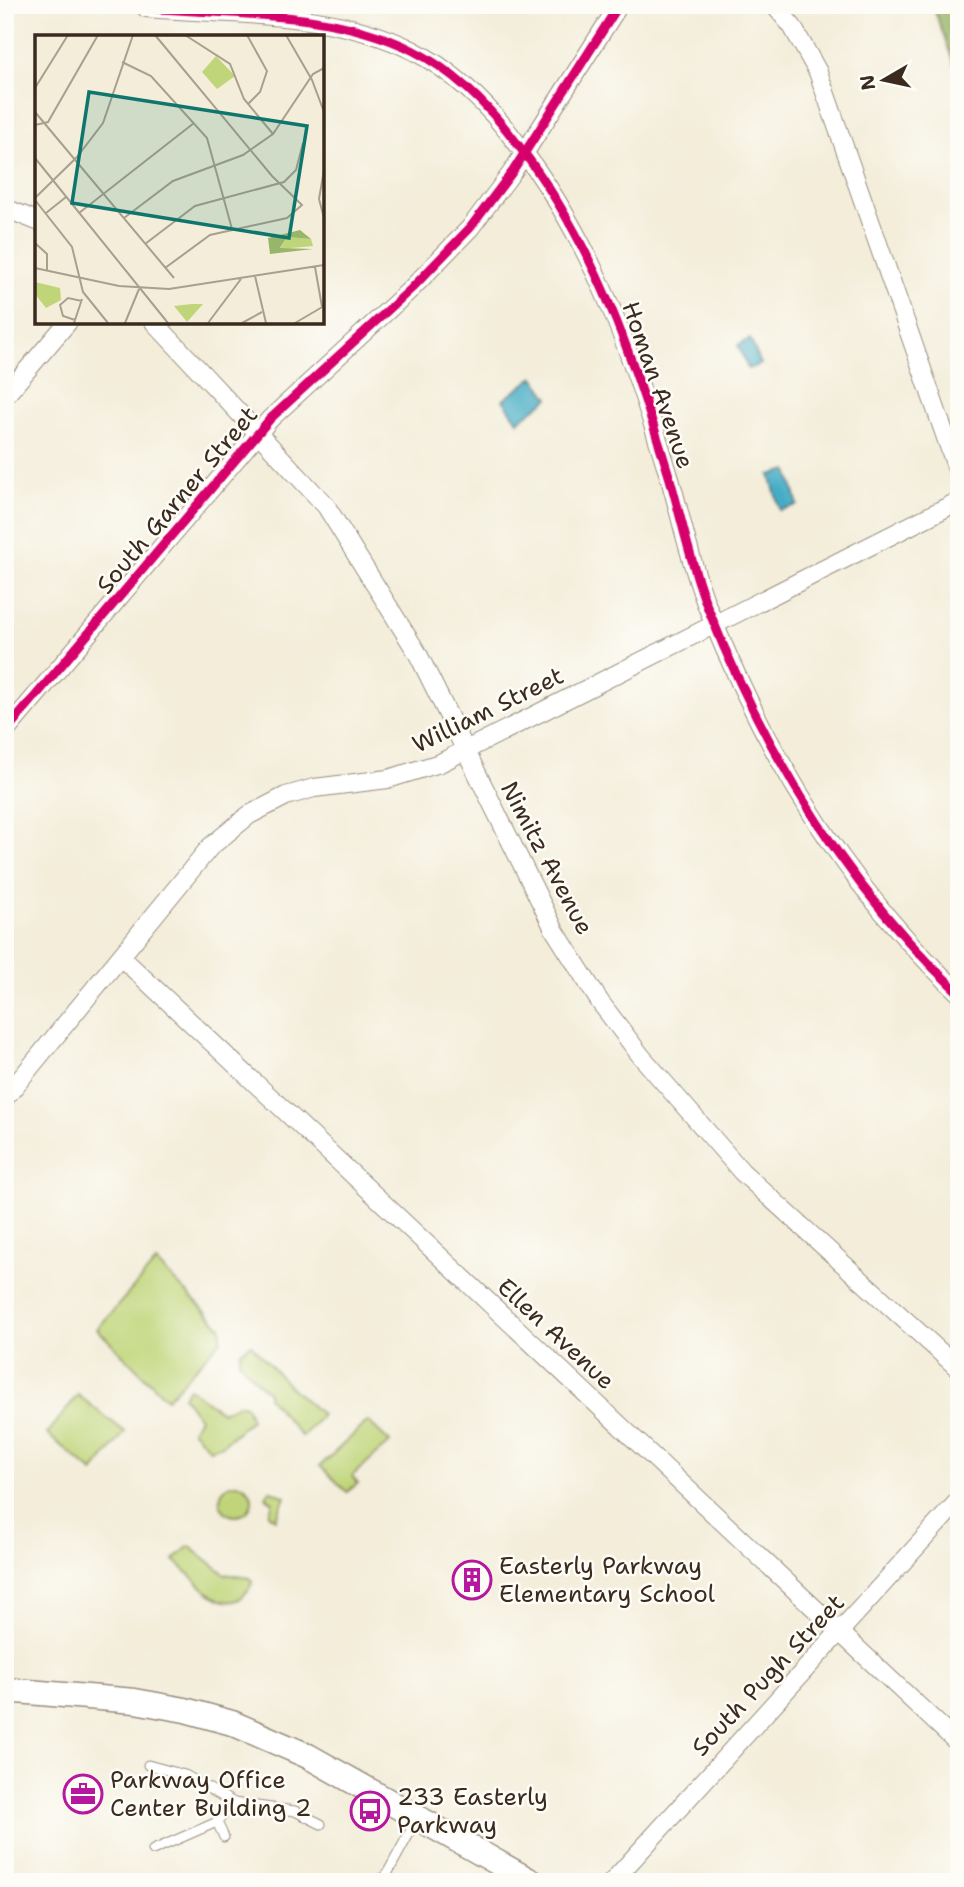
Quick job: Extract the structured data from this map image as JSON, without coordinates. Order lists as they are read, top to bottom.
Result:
{
  "streets": {
    "street": [
      "Homan Avenue",
      "South Garner Street",
      "William Street",
      "Nimitz Avenue",
      "Ellen Avenue",
      "South Pugh Street"
    ]
  },
  "crossings": [
    ["Homan Avenue", "South Garner Street"],
    ["Homan Avenue", "William Street"],
    ["South Garner Street", "Nimitz Avenue"],
    ["William Street", "Nimitz Avenue"],
    ["William Street", "Ellen Avenue"],
    ["Ellen Avenue", "South Pugh Street"]
  ],
  "places": {
    "building": ["Easterly Parkway Elementary School"],
    "office": ["Parkway Office Center Building 2"],
    "bus stop": ["233 Easterly Parkway"]
  },
  "north": "left"
}
